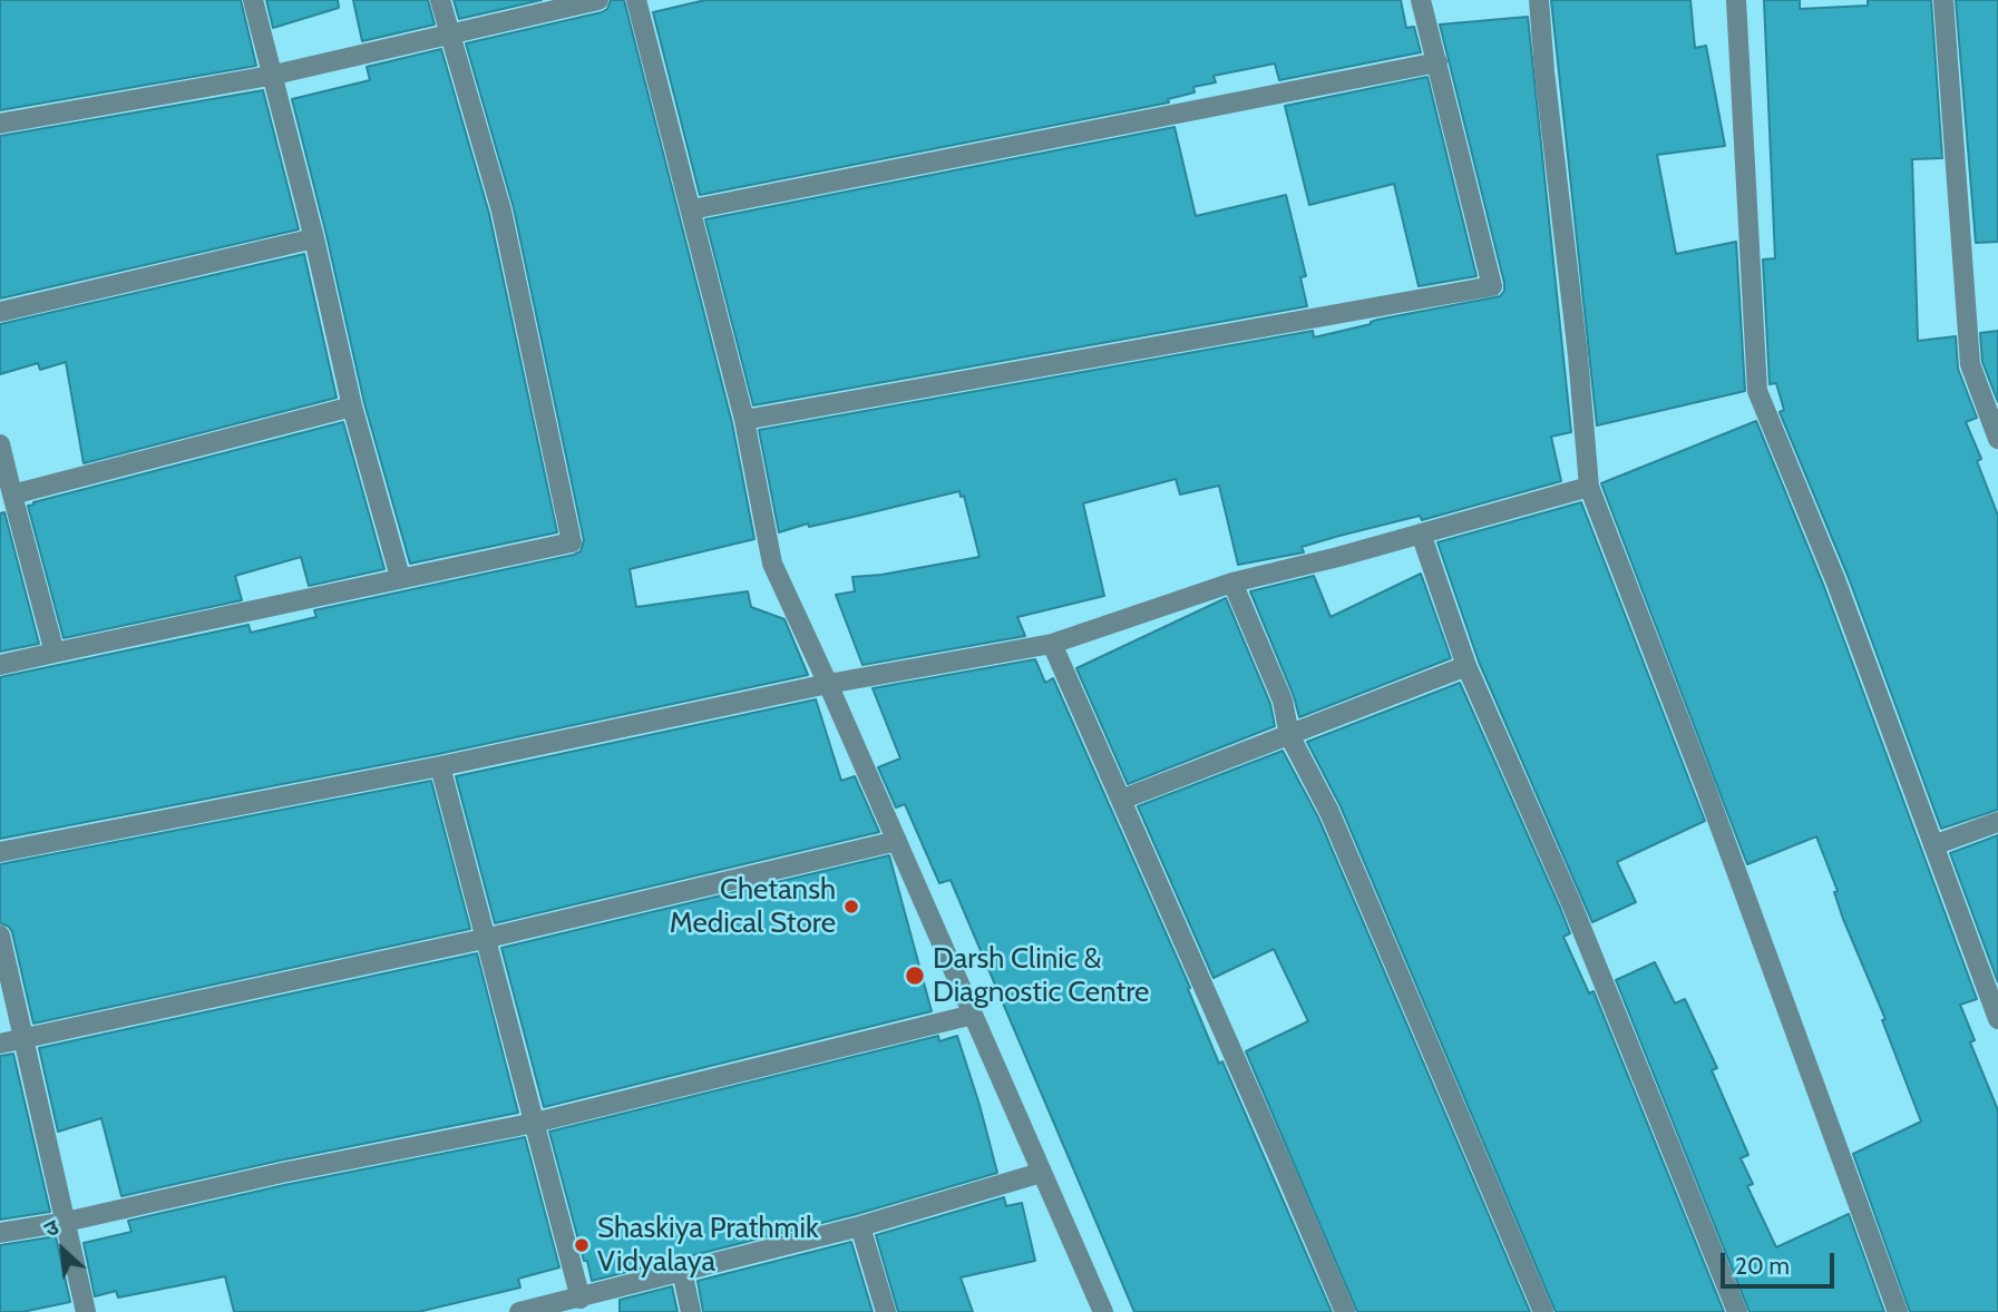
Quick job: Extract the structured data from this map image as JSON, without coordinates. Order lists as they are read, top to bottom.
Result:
{
  "places": ["Chetansh Medical Store", "Darsh Clinic & Diagnostic Centre", "Shaskiya Prathmik Vidyalaya"],
  "scale_bar": "20 m",
  "north": "top left"
}
